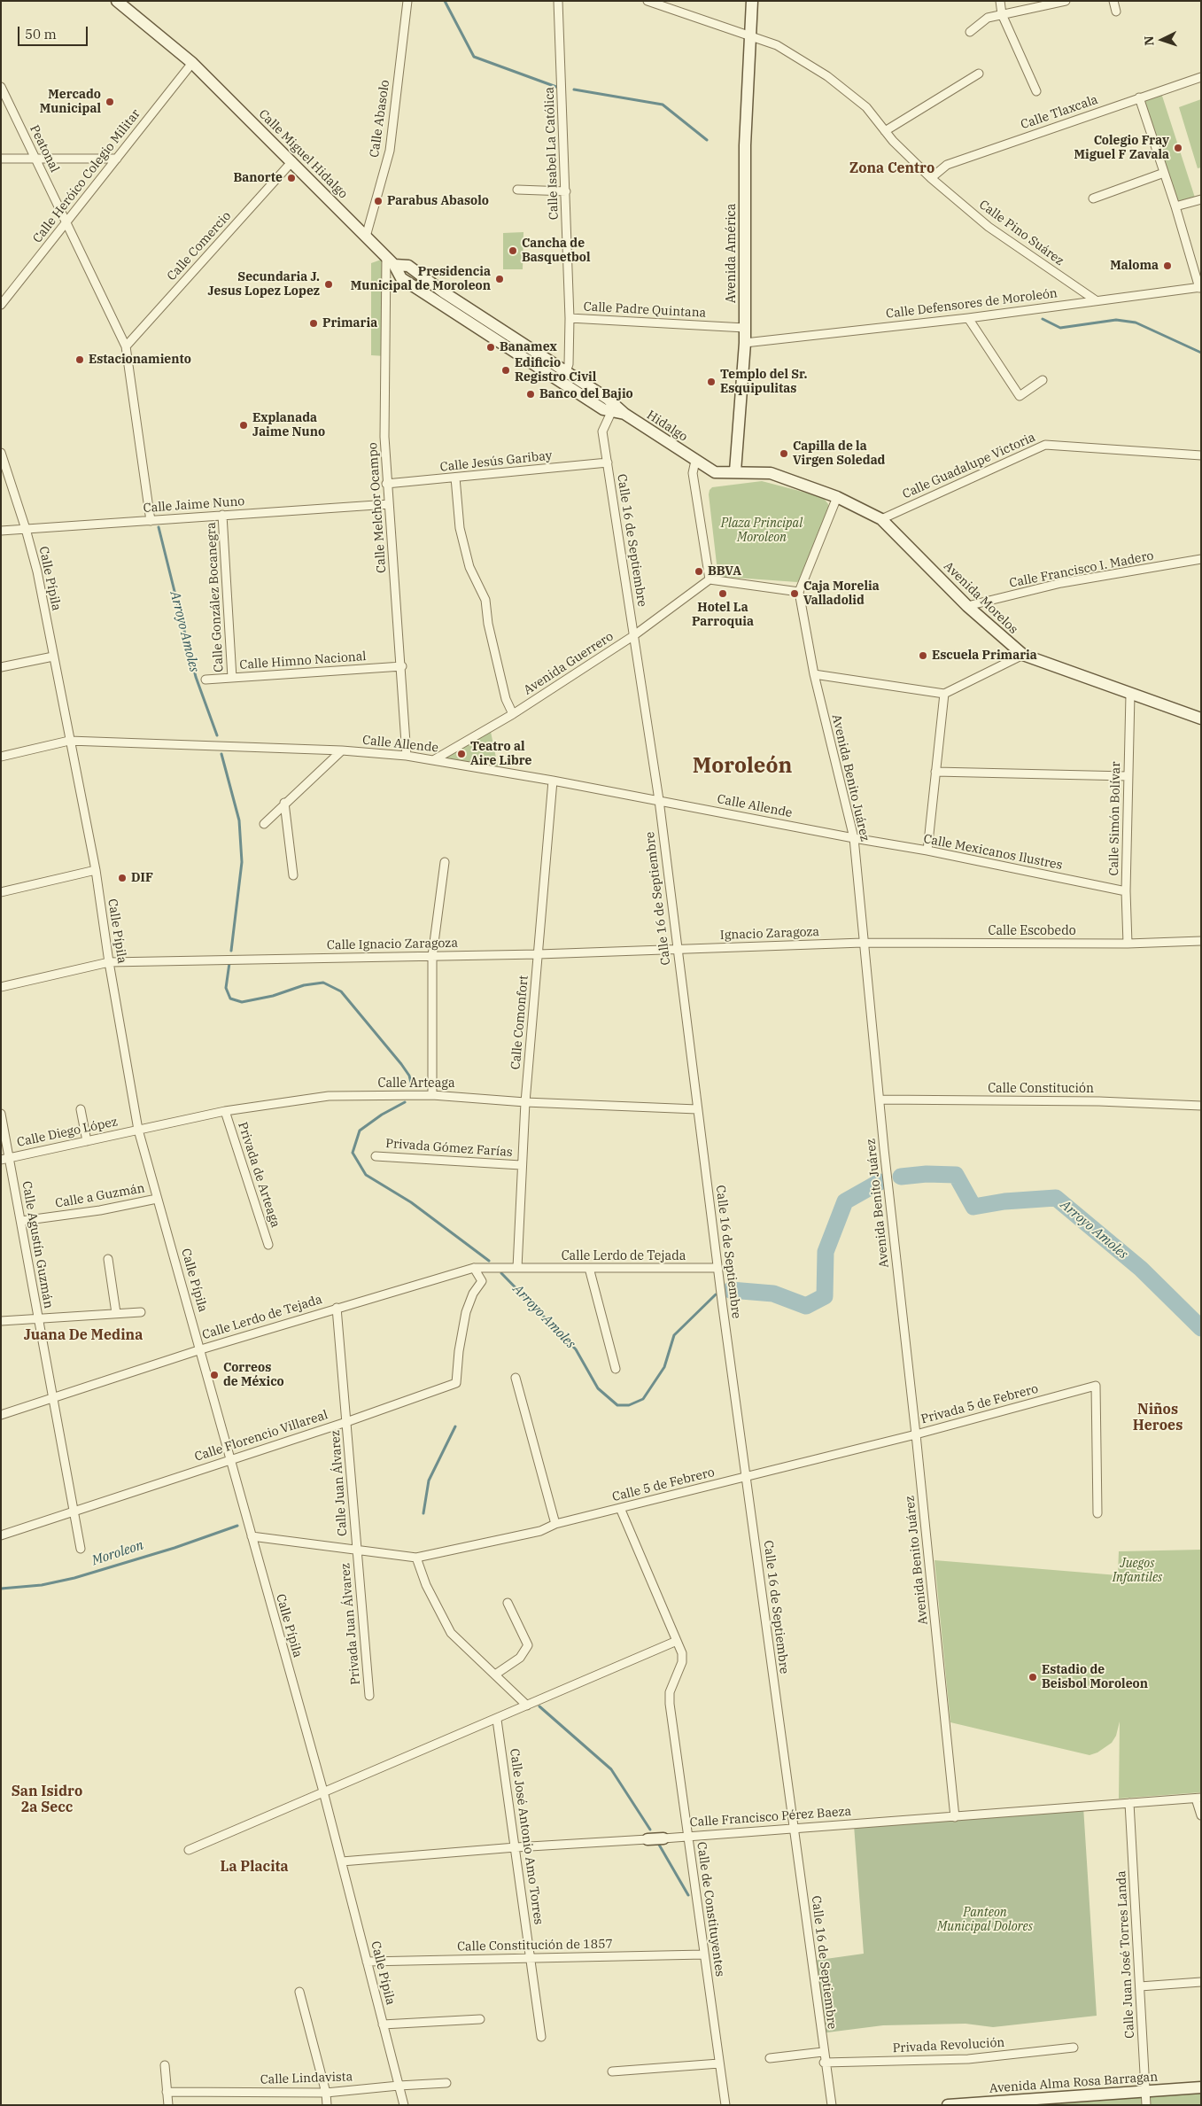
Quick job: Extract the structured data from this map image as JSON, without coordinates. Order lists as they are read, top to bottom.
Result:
{
  "streets": {
    "street": [
      "Calle Tlaxcala",
      "Calle Abasolo",
      "Peatonal",
      "Calle Isabel La Católica",
      "Calle Miguel Hidalgo",
      "Calle Heróico Colegio Militar",
      "Calle Pino Suárez",
      "Calle Comercio",
      "Avenida América",
      "Calle Defensores de Moroleón",
      "Calle Padre Quintana",
      "Hidalgo",
      "Calle Jesús Garibay",
      "Calle Guadalupe Victoria",
      "Calle Jaime Nuno",
      "Calle Melchor Ocampo",
      "Calle 16 de Septiembre",
      "Calle Francisco I. Madero",
      "Calle Pípila",
      "Calle González Bocanegra",
      "Avenida Morelos",
      "Calle Himno Nacional",
      "Avenida Guerrero",
      "Calle Allende",
      "Avenida Benito Juárez",
      "Calle Simón Bolívar",
      "Calle Mexicanos Ilustres",
      "Calle Escobedo",
      "Ignacio Zaragoza",
      "Calle Ignacio Zaragoza",
      "Calle Comonfort",
      "Calle Arteaga",
      "Calle Constitución",
      "Calle Diego López",
      "Privada Gómez Farías",
      "Privada de Arteaga",
      "Calle a Guzmán",
      "Calle Agustín Guzmán",
      "Calle Lerdo de Tejada",
      "Privada 5 de Febrero",
      "Calle Florencio Villareal",
      "Calle Juan Álvarez",
      "Calle 5 de Febrero",
      "Privada Juan Álvarez",
      "Calle Francisco Pérez Baeza",
      "Calle José Antonio Amo Torres",
      "Calle de Constituyentes",
      "Calle Constitución de 1857",
      "Calle Juan José Torres Landa",
      "Privada Revolución",
      "Calle Lindavista",
      "Avenida Alma Rosa Barragan"
    ]
  },
  "crossings": [
    ["Calle Tlaxcala", "Calle Pino Suárez"],
    ["Calle Abasolo", "Calle Miguel Hidalgo"],
    ["Peatonal", "Calle Heróico Colegio Militar"],
    ["Peatonal", "Calle Comercio"],
    ["Peatonal", "Calle Jaime Nuno"],
    ["Calle Isabel La Católica", "Calle Miguel Hidalgo"],
    ["Calle Isabel La Católica", "Calle Padre Quintana"],
    ["Calle Miguel Hidalgo", "Calle Heróico Colegio Militar"],
    ["Calle Miguel Hidalgo", "Calle Comercio"],
    ["Calle Miguel Hidalgo", "Hidalgo"],
    ["Calle Miguel Hidalgo", "Calle Melchor Ocampo"],
    ["Calle Miguel Hidalgo", "Calle 16 de Septiembre"],
    ["Calle Pino Suárez", "Avenida América"],
    ["Calle Pino Suárez", "Calle Defensores de Moroleón"],
    ["Avenida América", "Calle Defensores de Moroleón"],
    ["Avenida América", "Calle Padre Quintana"],
    ["Avenida América", "Hidalgo"],
    ["Hidalgo", "Calle 16 de Septiembre"],
    ["Hidalgo", "Avenida Morelos"],
    ["Calle Jesús Garibay", "Calle Melchor Ocampo"],
    ["Calle Jesús Garibay", "Calle 16 de Septiembre"],
    ["Calle Guadalupe Victoria", "Avenida Morelos"],
    ["Calle Jaime Nuno", "Calle Melchor Ocampo"],
    ["Calle Jaime Nuno", "Calle Pípila"],
    ["Calle Jaime Nuno", "Calle González Bocanegra"],
    ["Calle Melchor Ocampo", "Calle Himno Nacional"],
    ["Calle Melchor Ocampo", "Calle Allende"],
    ["Calle 16 de Septiembre", "Avenida Guerrero"],
    ["Calle 16 de Septiembre", "Calle Allende"],
    ["Calle 16 de Septiembre", "Ignacio Zaragoza"],
    ["Calle 16 de Septiembre", "Calle Ignacio Zaragoza"],
    ["Calle 16 de Septiembre", "Calle Arteaga"],
    ["Calle 16 de Septiembre", "Calle Lerdo de Tejada"],
    ["Calle 16 de Septiembre", "Calle 5 de Febrero"],
    ["Calle 16 de Septiembre", "Calle Francisco Pérez Baeza"],
    ["Calle 16 de Septiembre", "Privada Revolución"],
    ["Calle Francisco I. Madero", "Avenida Morelos"],
    ["Calle Pípila", "Calle Allende"],
    ["Calle Pípila", "Calle Ignacio Zaragoza"],
    ["Calle Pípila", "Calle Arteaga"],
    ["Calle Pípila", "Calle Diego López"],
    ["Calle Pípila", "Calle a Guzmán"],
    ["Calle Pípila", "Calle Lerdo de Tejada"],
    ["Calle Pípila", "Calle Florencio Villareal"],
    ["Calle Pípila", "Calle 5 de Febrero"],
    ["Calle Pípila", "Calle Francisco Pérez Baeza"],
    ["Calle Pípila", "Calle Constitución de 1857"],
    ["Calle Pípila", "Calle Lindavista"],
    ["Calle González Bocanegra", "Calle Himno Nacional"],
    ["Avenida Morelos", "Calle Simón Bolívar"],
    ["Avenida Guerrero", "Calle Allende"],
    ["Calle Allende", "Avenida Benito Juárez"],
    ["Calle Allende", "Calle Mexicanos Ilustres"],
    ["Calle Allende", "Calle Comonfort"],
    ["Avenida Benito Juárez", "Calle Mexicanos Ilustres"],
    ["Avenida Benito Juárez", "Calle Escobedo"],
    ["Avenida Benito Juárez", "Ignacio Zaragoza"],
    ["Avenida Benito Juárez", "Calle Constitución"],
    ["Avenida Benito Juárez", "Privada 5 de Febrero"],
    ["Avenida Benito Juárez", "Calle 5 de Febrero"],
    ["Avenida Benito Juárez", "Calle Francisco Pérez Baeza"],
    ["Calle Simón Bolívar", "Calle Mexicanos Ilustres"],
    ["Calle Simón Bolívar", "Calle Escobedo"],
    ["Calle Escobedo", "Ignacio Zaragoza"],
    ["Ignacio Zaragoza", "Calle Ignacio Zaragoza"],
    ["Calle Ignacio Zaragoza", "Calle Comonfort"],
    ["Calle Comonfort", "Calle Arteaga"],
    ["Calle Comonfort", "Privada Gómez Farías"],
    ["Calle Comonfort", "Calle Lerdo de Tejada"],
    ["Calle Arteaga", "Calle Diego López"],
    ["Calle Arteaga", "Privada de Arteaga"],
    ["Calle Diego López", "Calle Agustín Guzmán"],
    ["Calle a Guzmán", "Calle Agustín Guzmán"],
    ["Calle Agustín Guzmán", "Calle Lerdo de Tejada"],
    ["Calle Agustín Guzmán", "Calle Florencio Villareal"],
    ["Calle Lerdo de Tejada", "Calle Florencio Villareal"],
    ["Calle Lerdo de Tejada", "Calle Juan Álvarez"],
    ["Privada 5 de Febrero", "Calle 5 de Febrero"],
    ["Calle Florencio Villareal", "Calle Juan Álvarez"],
    ["Calle Juan Álvarez", "Calle 5 de Febrero"],
    ["Calle Juan Álvarez", "Privada Juan Álvarez"],
    ["Calle 5 de Febrero", "Privada Juan Álvarez"],
    ["Calle 5 de Febrero", "Calle de Constituyentes"],
    ["Calle Francisco Pérez Baeza", "Calle José Antonio Amo Torres"],
    ["Calle Francisco Pérez Baeza", "Calle de Constituyentes"],
    ["Calle Francisco Pérez Baeza", "Calle Juan José Torres Landa"],
    ["Calle José Antonio Amo Torres", "Calle Constitución de 1857"],
    ["Calle de Constituyentes", "Calle Constitución de 1857"],
    ["Calle Juan José Torres Landa", "Avenida Alma Rosa Barragan"]
  ],
  "districts": [
    "Zona Centro",
    "Moroleón",
    "Juana De Medina",
    "Niños Heroes",
    "San Isidro 2a Secc",
    "La Placita"
  ],
  "water": ["Arroyo Amoles", "Moroleon"],
  "parks": ["Plaza Principal Moroleon", "Juegos Infantiles", "Panteon Municipal Dolores"],
  "places": [
    "Mercado Municipal",
    "Colegio Fray Miguel F Zavala",
    "Banorte",
    "Parabus Abasolo",
    "Cancha de Basquetbol",
    "Maloma",
    "Presidencia Municipal de Moroleon",
    "Secundaria J. Jesus Lopez Lopez",
    "Primaria",
    "Banamex",
    "Estacionamiento",
    "Edificio Registro Civil",
    "Templo del Sr. Esquipulitas",
    "Banco del Bajio",
    "Explanada Jaime Nuno",
    "Capilla de la Virgen Soledad",
    "BBVA",
    "Hotel La Parroquia",
    "Caja Morelia Valladolid",
    "Escuela Primaria",
    "Teatro al Aire Libre",
    "DIF",
    "Correos de México",
    "Estadio de Beisbol Moroleon"
  ],
  "scale_bar": "50 m",
  "north": "left"
}
